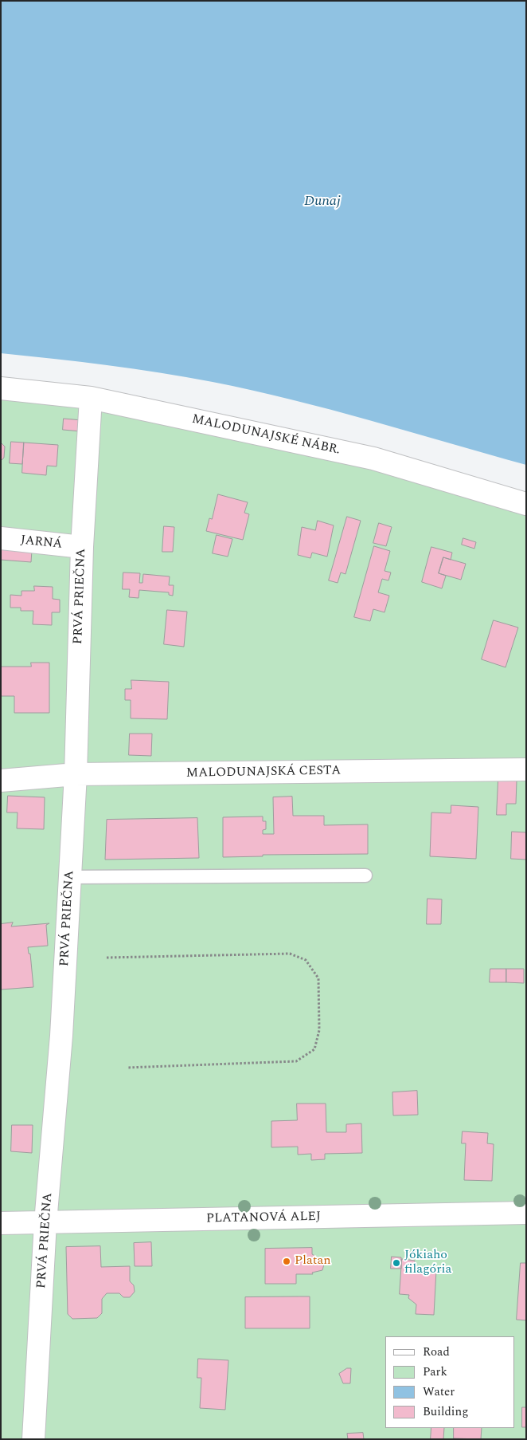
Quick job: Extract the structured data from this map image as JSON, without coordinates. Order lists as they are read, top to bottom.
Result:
{
  "streets": {
    "street": [
      "MALODUNAJSKÉ NÁBR.",
      "JARNÁ",
      "PRVÁ PRIEČNA",
      "MALODUNAJSKÁ CESTA",
      "PLATANOVÁ ALEJ"
    ]
  },
  "crossings": [
    ["MALODUNAJSKÉ NÁBR.", "PRVÁ PRIEČNA"],
    ["JARNÁ", "PRVÁ PRIEČNA"],
    ["PRVÁ PRIEČNA", "MALODUNAJSKÁ CESTA"],
    ["PRVÁ PRIEČNA", "PLATANOVÁ ALEJ"]
  ],
  "water": ["Dunaj"],
  "places": ["Platan", "Jókiaho filagória"],
  "legend": [
    "Road",
    "Park",
    "Water",
    "Building"
  ]
}
